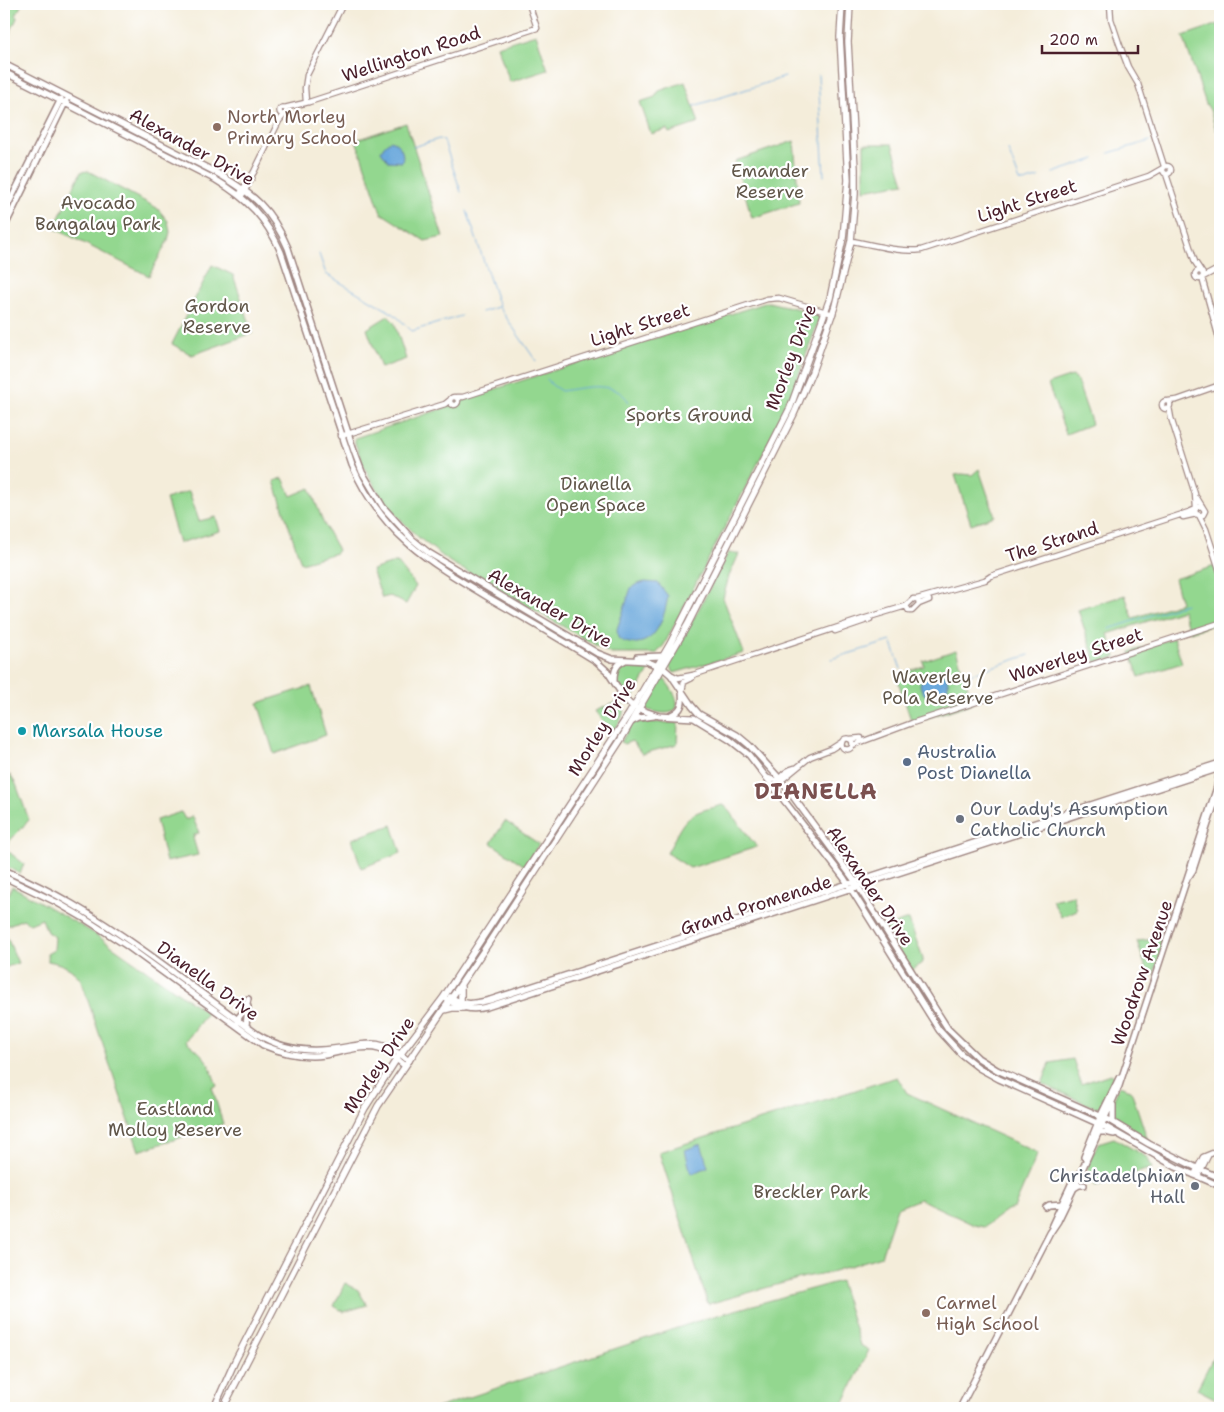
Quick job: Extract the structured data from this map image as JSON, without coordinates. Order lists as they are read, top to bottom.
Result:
{
  "streets": {
    "highway": ["Morley Drive"],
    "main road": [
      "Alexander Drive",
      "Grand Promenade",
      "Woodrow Avenue",
      "Dianella Drive"
    ],
    "street": [
      "Wellington Road",
      "Light Street",
      "The Strand",
      "Waverley Street"
    ]
  },
  "crossings": [
    ["Wellington Road", "Alexander Drive"],
    ["Alexander Drive", "Light Street"],
    ["Alexander Drive", "Morley Drive"],
    ["Alexander Drive", "Grand Promenade"],
    ["Alexander Drive", "Woodrow Avenue"],
    ["Light Street", "Morley Drive"],
    ["Morley Drive", "Dianella Drive"],
    ["Grand Promenade", "Woodrow Avenue"]
  ],
  "districts": ["DIANELLA"],
  "parks": [
    "Emander Reserve",
    "Avocado Bangalay Park",
    "Gordon Reserve",
    "Sports Ground",
    "Dianella Open Space",
    "Waverley / Pola Reserve",
    "Eastland Molloy Reserve",
    "Breckler Park"
  ],
  "places": [
    "North Morley Primary School",
    "Marsala House",
    "Australia Post Dianella",
    "Our Lady's Assumption Catholic Church",
    "Christadelphian Hall",
    "Carmel High School"
  ],
  "scale_bar": "200 m"
}
